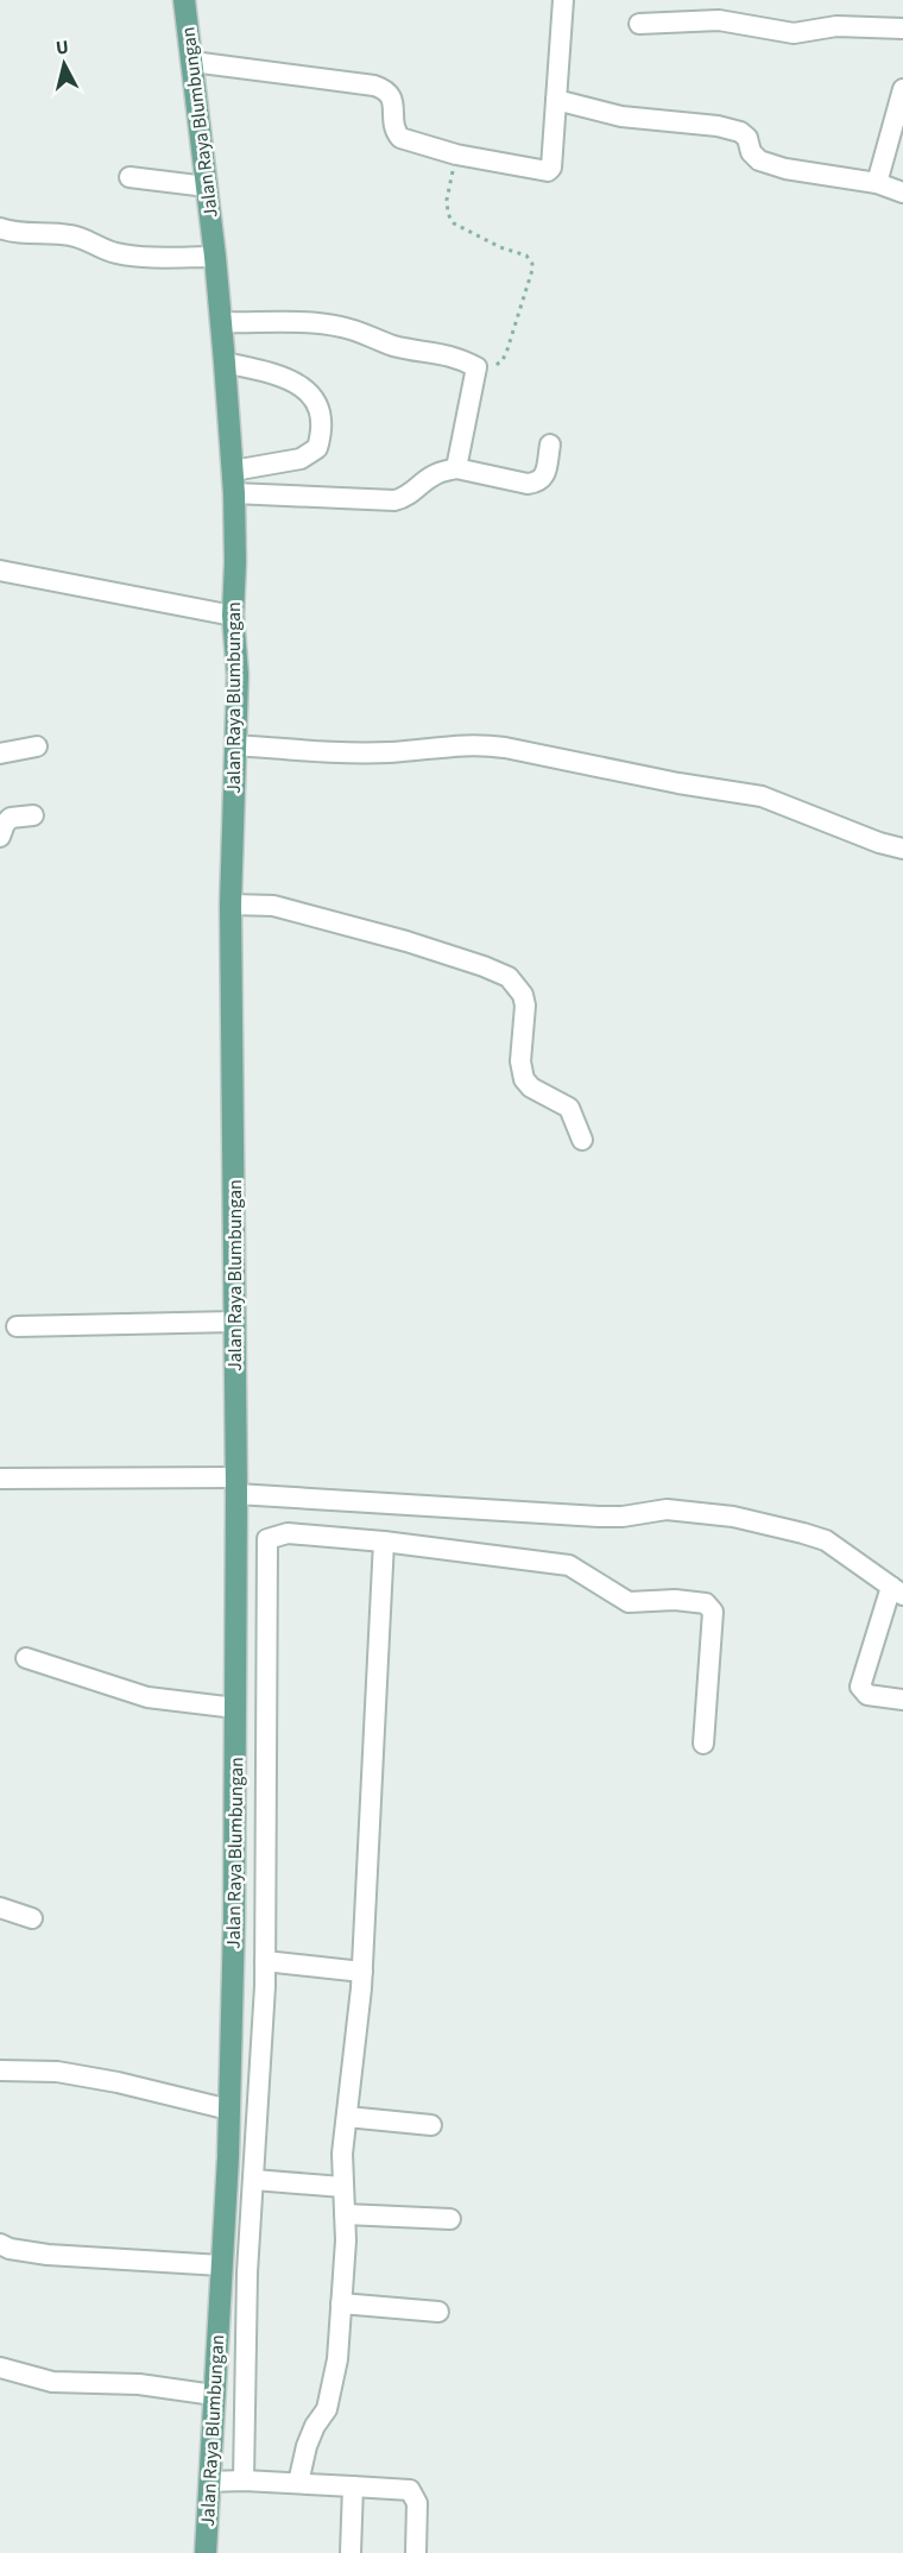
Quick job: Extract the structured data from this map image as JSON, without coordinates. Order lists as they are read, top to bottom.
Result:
{
  "streets": {
    "main road": ["Jalan Raya Blumbungan"]
  },
  "north": "top"
}
